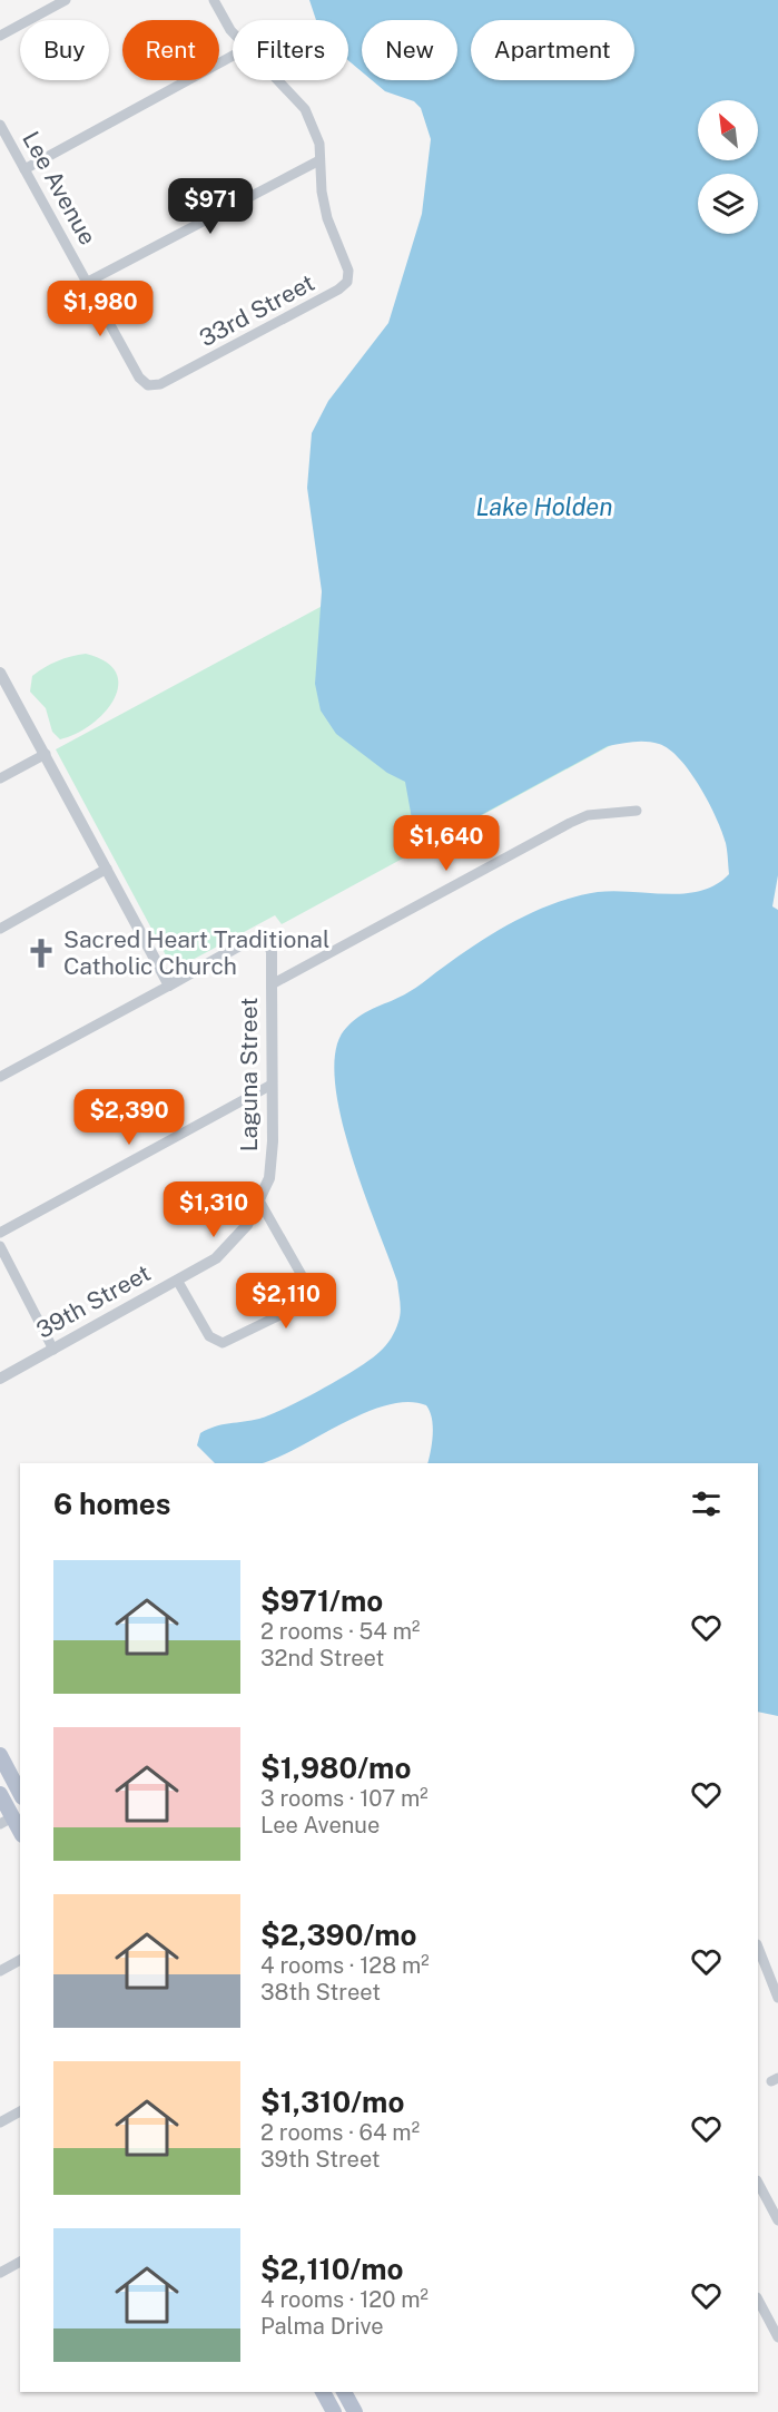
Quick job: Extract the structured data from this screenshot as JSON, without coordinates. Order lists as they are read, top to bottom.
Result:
{
  "streets": {
    "street": [
      "Lee Avenue",
      "33rd Street",
      "Laguna Street",
      "39th Street"
    ]
  },
  "crossings": [
    ["Lee Avenue", "33rd Street"],
    ["Laguna Street", "39th Street"]
  ],
  "water": ["Lake Holden"],
  "places": {
    "church": ["Sacred Heart Traditional Catholic Church"]
  },
  "north": "top left",
  "page": {
    "chip": [
      "Buy",
      "Rent",
      "Filters",
      "New",
      "Apartment"
    ],
    "price": [
      "$971",
      "$1,980",
      "$1,640",
      "$2,390",
      "$1,310",
      "$2,110"
    ],
    "heading": "6 homes",
    "list": [
      {
        "name": "$971/mo",
        "note": "2 rooms · 54 m² · 32nd Street"
      },
      {
        "name": "$1,980/mo",
        "note": "3 rooms · 107 m² · Lee Avenue"
      },
      {
        "name": "$2,390/mo",
        "note": "4 rooms · 128 m² · 38th Street"
      },
      {
        "name": "$1,310/mo",
        "note": "2 rooms · 64 m² · 39th Street"
      },
      {
        "name": "$2,110/mo",
        "note": "4 rooms · 120 m² · Palma Drive"
      }
    ]
  }
}
